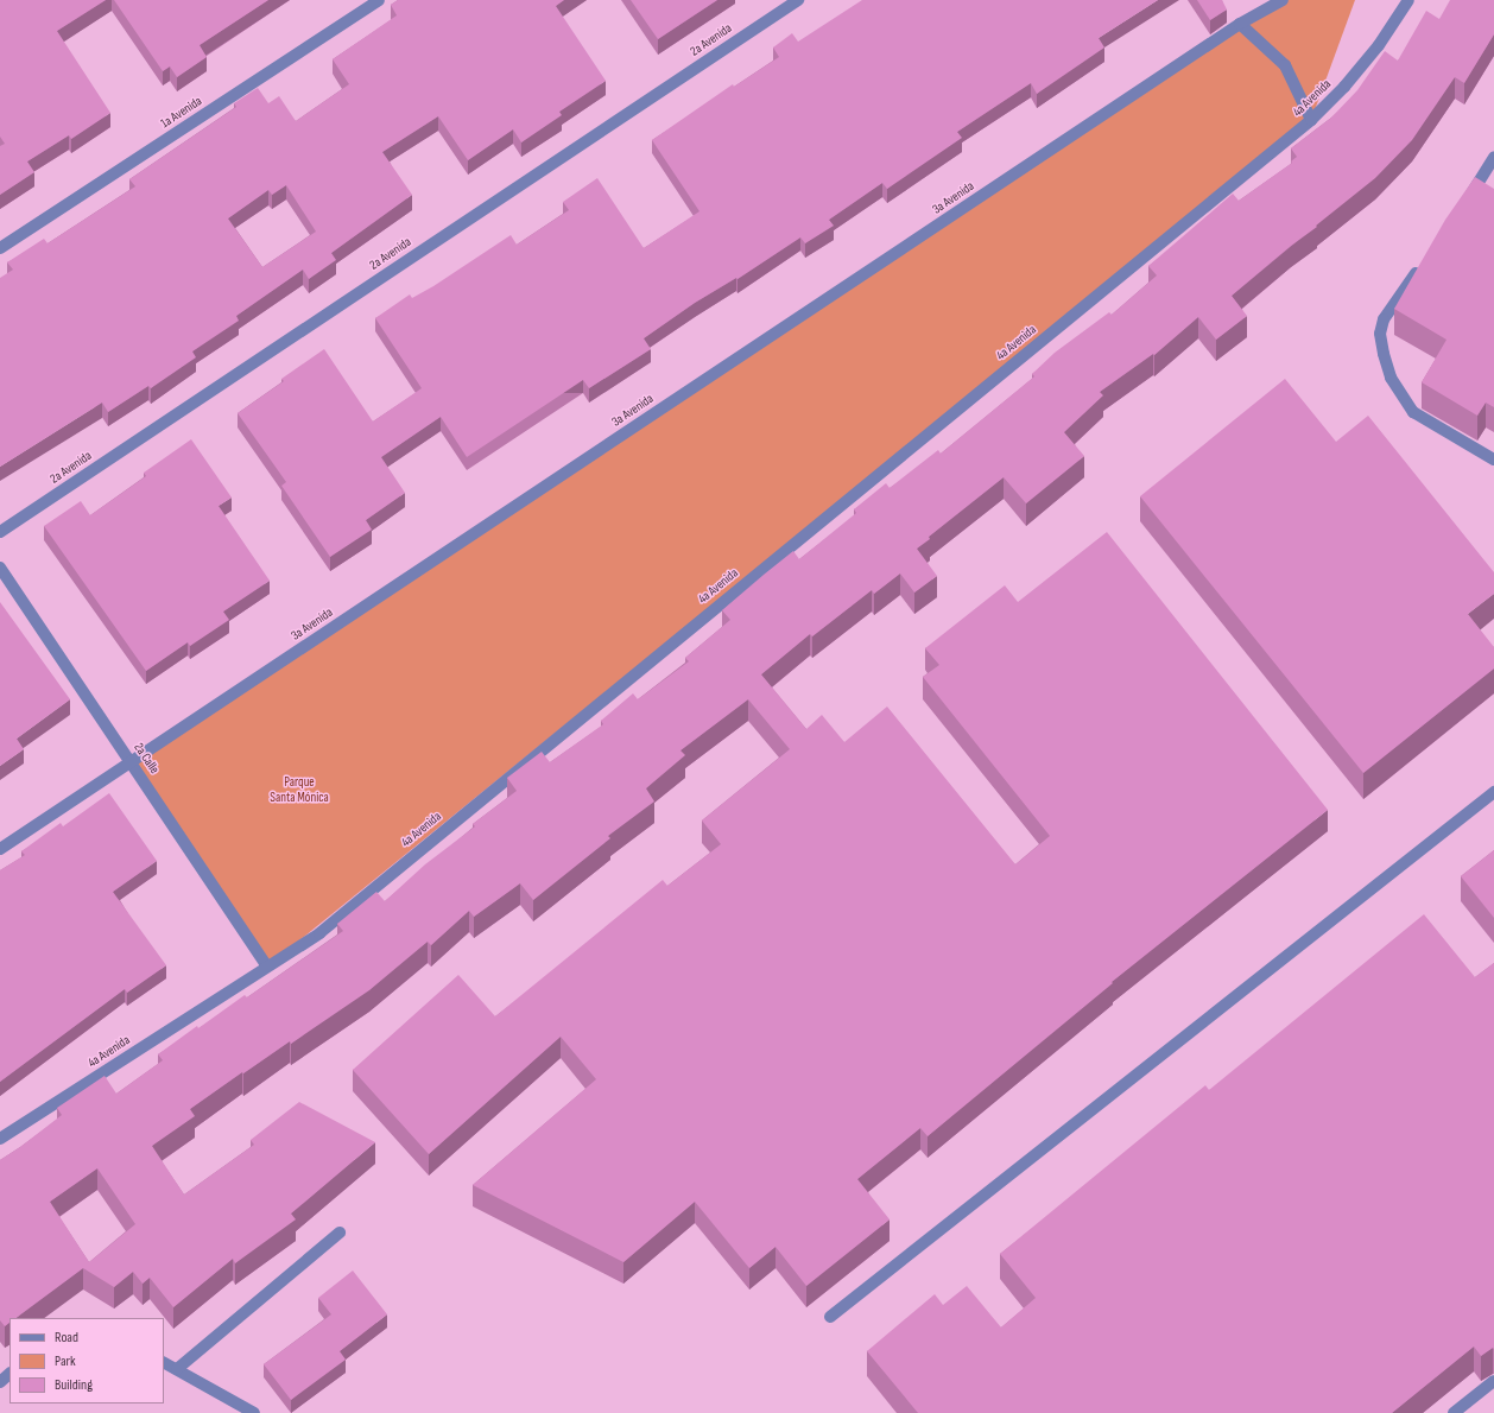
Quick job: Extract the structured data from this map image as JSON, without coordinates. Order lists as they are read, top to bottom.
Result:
{
  "streets": {
    "street": [
      "2a Avenida",
      "4a Avenida",
      "1a Avenida",
      "3a Avenida",
      "2a Calle"
    ]
  },
  "crossings": [
    ["4a Avenida", "2a Calle"],
    ["3a Avenida", "2a Calle"]
  ],
  "parks": ["Parque Santa Mónica"],
  "legend": ["Road", "Park", "Building"]
}
